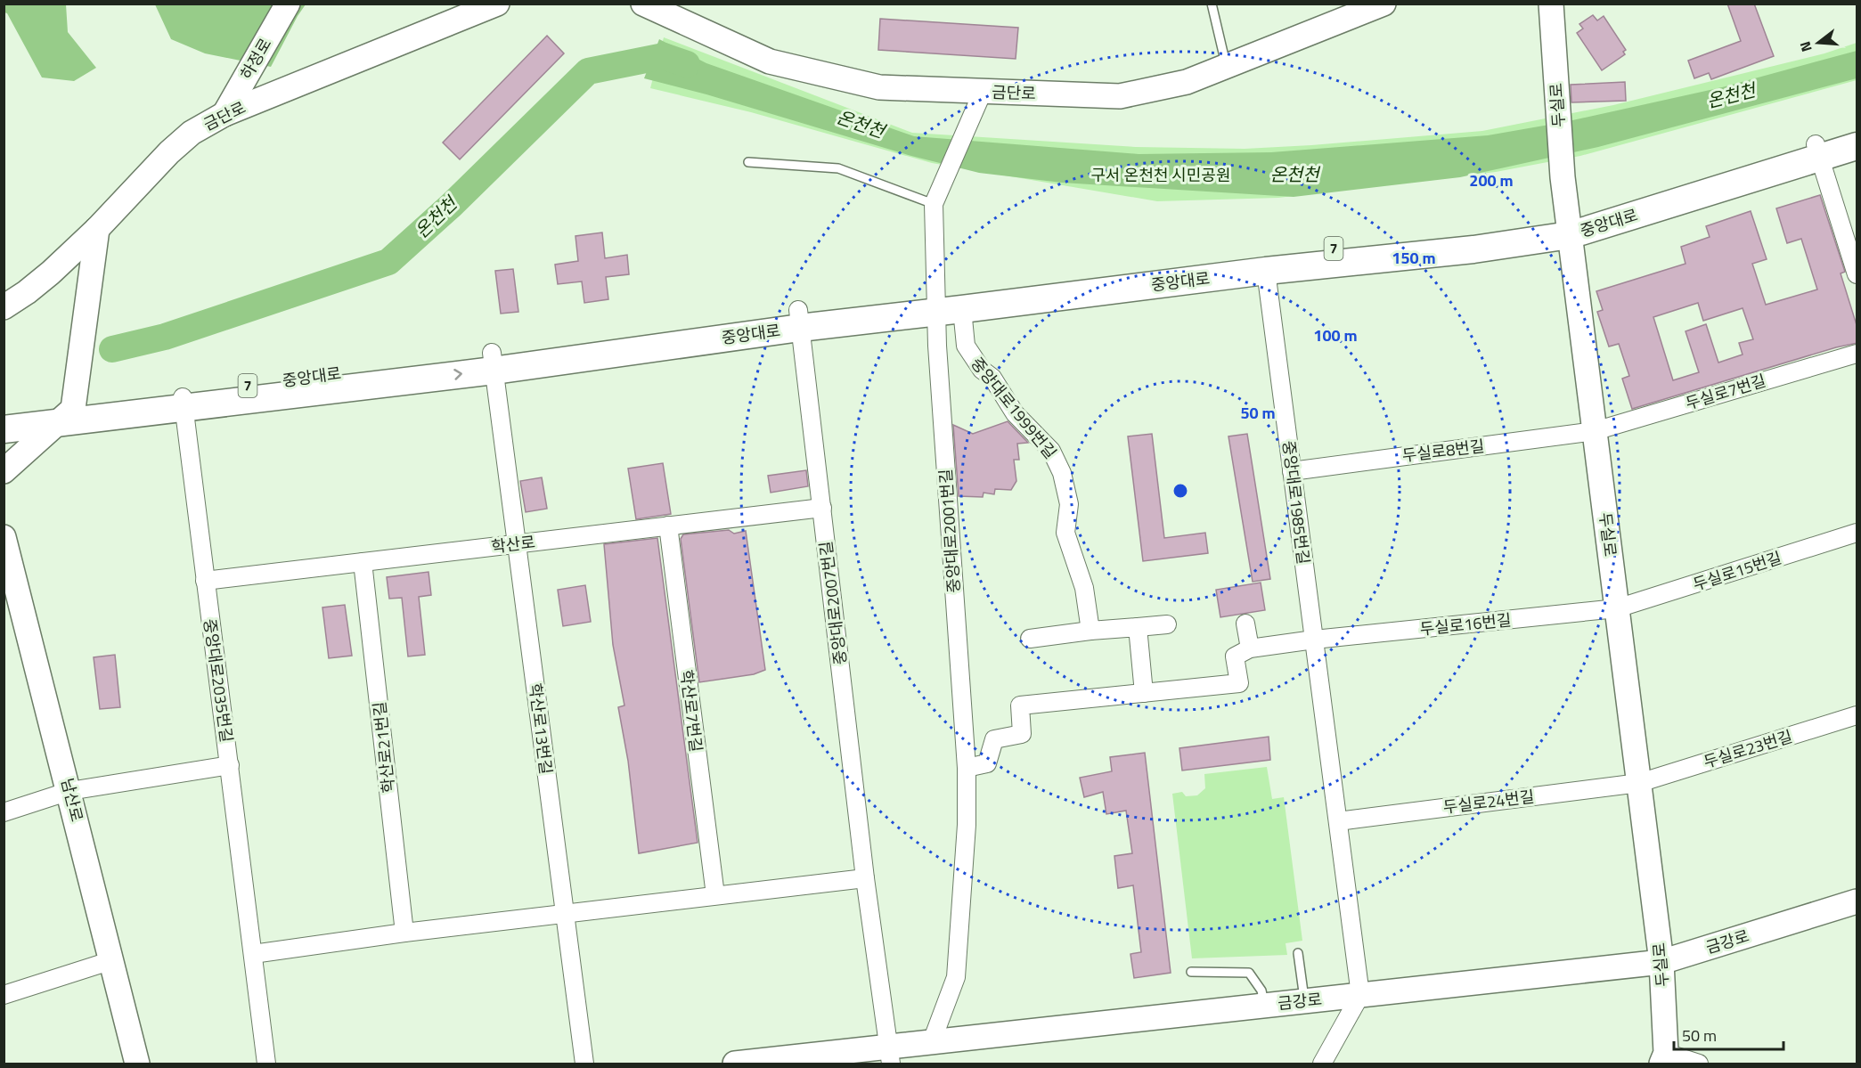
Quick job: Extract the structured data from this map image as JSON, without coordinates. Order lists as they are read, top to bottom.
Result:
{
  "streets": {
    "main road": ["중앙대로", "7"],
    "street": [
      "하정로",
      "금단로",
      "두실로",
      "두실로7번길",
      "중앙대로1999번길",
      "두실로8번길",
      "중앙대로1985번길",
      "중앙대로2001번길",
      "학산로",
      "두실로15번길",
      "중앙대로2007번길",
      "두실로16번길",
      "중앙대로2035번길",
      "학산로7번길",
      "학산로13번길",
      "학산로21번길",
      "두실로23번길",
      "남산로",
      "두실로24번길",
      "금강로"
    ]
  },
  "crossings": [
    ["하정로", "금단로"],
    ["두실로", "중앙대로"],
    ["두실로", "두실로7번길"],
    ["두실로", "두실로8번길"],
    ["두실로", "두실로15번길"],
    ["두실로", "두실로16번길"],
    ["두실로", "두실로23번길"],
    ["두실로", "두실로24번길"],
    ["두실로", "금강로"],
    ["중앙대로", "중앙대로1999번길"],
    ["중앙대로", "중앙대로1985번길"],
    ["중앙대로", "중앙대로2001번길"],
    ["중앙대로", "중앙대로2007번길"],
    ["중앙대로", "중앙대로2035번길"],
    ["두실로7번길", "두실로8번길"],
    ["중앙대로1999번길", "중앙대로2001번길"],
    ["두실로8번길", "중앙대로1985번길"],
    ["중앙대로1985번길", "두실로16번길"],
    ["중앙대로1985번길", "두실로24번길"],
    ["중앙대로1985번길", "금강로"],
    ["중앙대로2001번길", "금강로"],
    ["학산로", "중앙대로2007번길"],
    ["학산로", "중앙대로2035번길"],
    ["학산로", "학산로7번길"],
    ["학산로", "학산로13번길"],
    ["학산로", "학산로21번길"],
    ["두실로15번길", "두실로16번길"],
    ["중앙대로2007번길", "금강로"],
    ["두실로23번길", "두실로24번길"]
  ],
  "water": ["온천천"],
  "parks": ["구서 온천천 시민공원"],
  "scale_bar": "50 m",
  "north": "left",
  "rings": [
    "200 m",
    "150 m",
    "100 m",
    "50 m"
  ]
}
